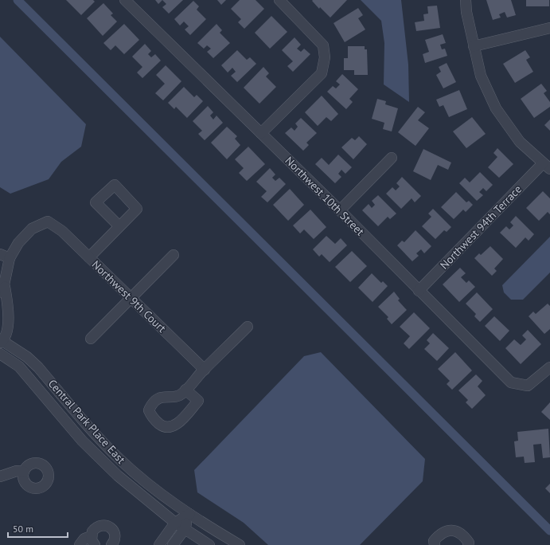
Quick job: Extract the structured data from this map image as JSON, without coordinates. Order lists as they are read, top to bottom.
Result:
{
  "streets": {
    "street": [
      "Northwest 10th Street",
      "Northwest 94th Terrace",
      "Northwest 9th Court",
      "Central Park Place East"
    ]
  },
  "crossings": [
    ["Northwest 10th Street", "Northwest 94th Terrace"]
  ],
  "scale_bar": "50 m"
}
